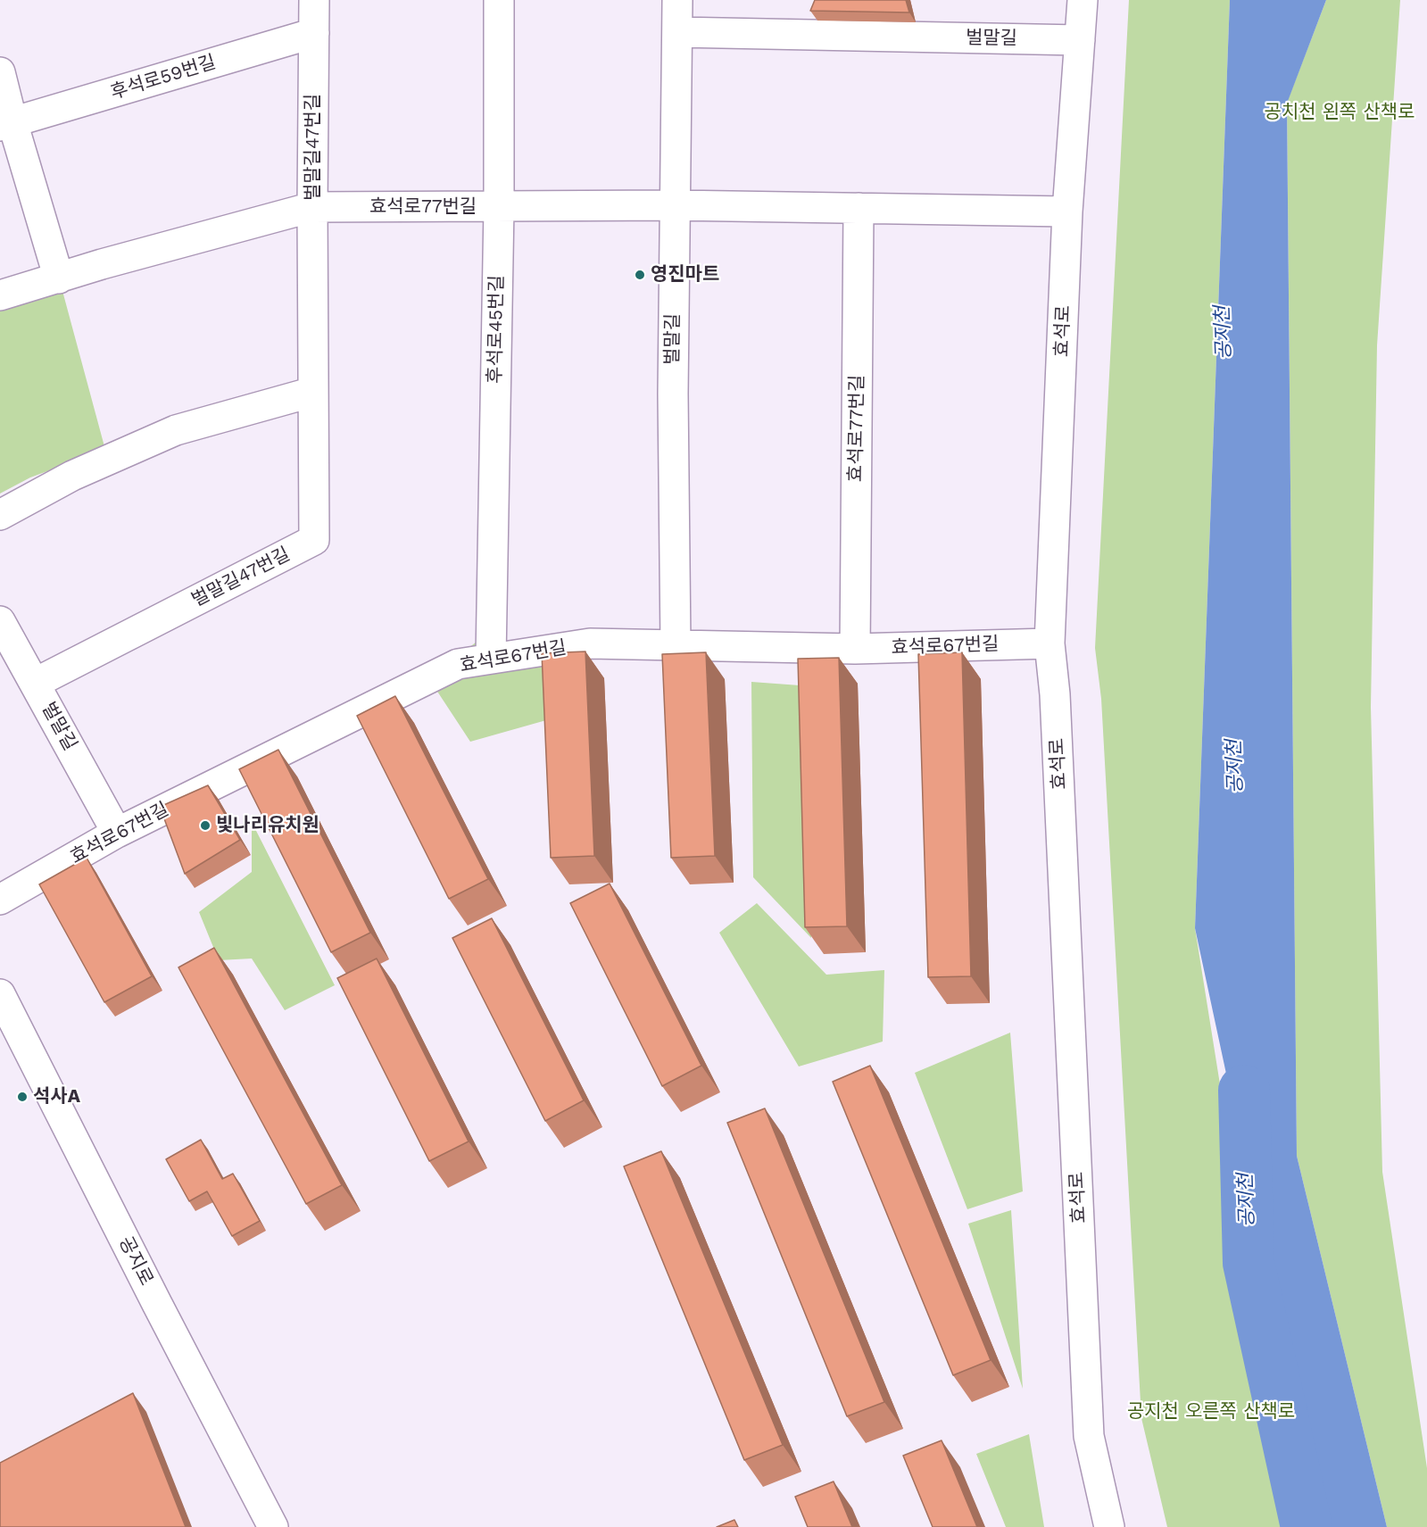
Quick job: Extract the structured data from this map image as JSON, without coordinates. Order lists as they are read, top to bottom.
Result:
{
  "streets": {
    "street": [
      "벌말길",
      "후석로59번길",
      "벌말길47번길",
      "효석로77번길",
      "후석로45번길",
      "효석로",
      "효석로67번길",
      "공지로"
    ]
  },
  "crossings": [
    ["벌말길", "벌말길47번길"],
    ["벌말길", "효석로77번길"],
    ["벌말길", "효석로"],
    ["벌말길", "효석로67번길"],
    ["후석로59번길", "벌말길47번길"],
    ["벌말길47번길", "효석로77번길"],
    ["효석로77번길", "후석로45번길"],
    ["효석로77번길", "효석로"],
    ["효석로77번길", "효석로67번길"],
    ["후석로45번길", "효석로67번길"],
    ["효석로", "효석로67번길"]
  ],
  "water": ["공지천"],
  "parks": ["공치천 왼쪽 산책로", "공지천 오른쪽 산책로"],
  "places": ["영진마트", "빛나리유치원", "석사A"]
}
